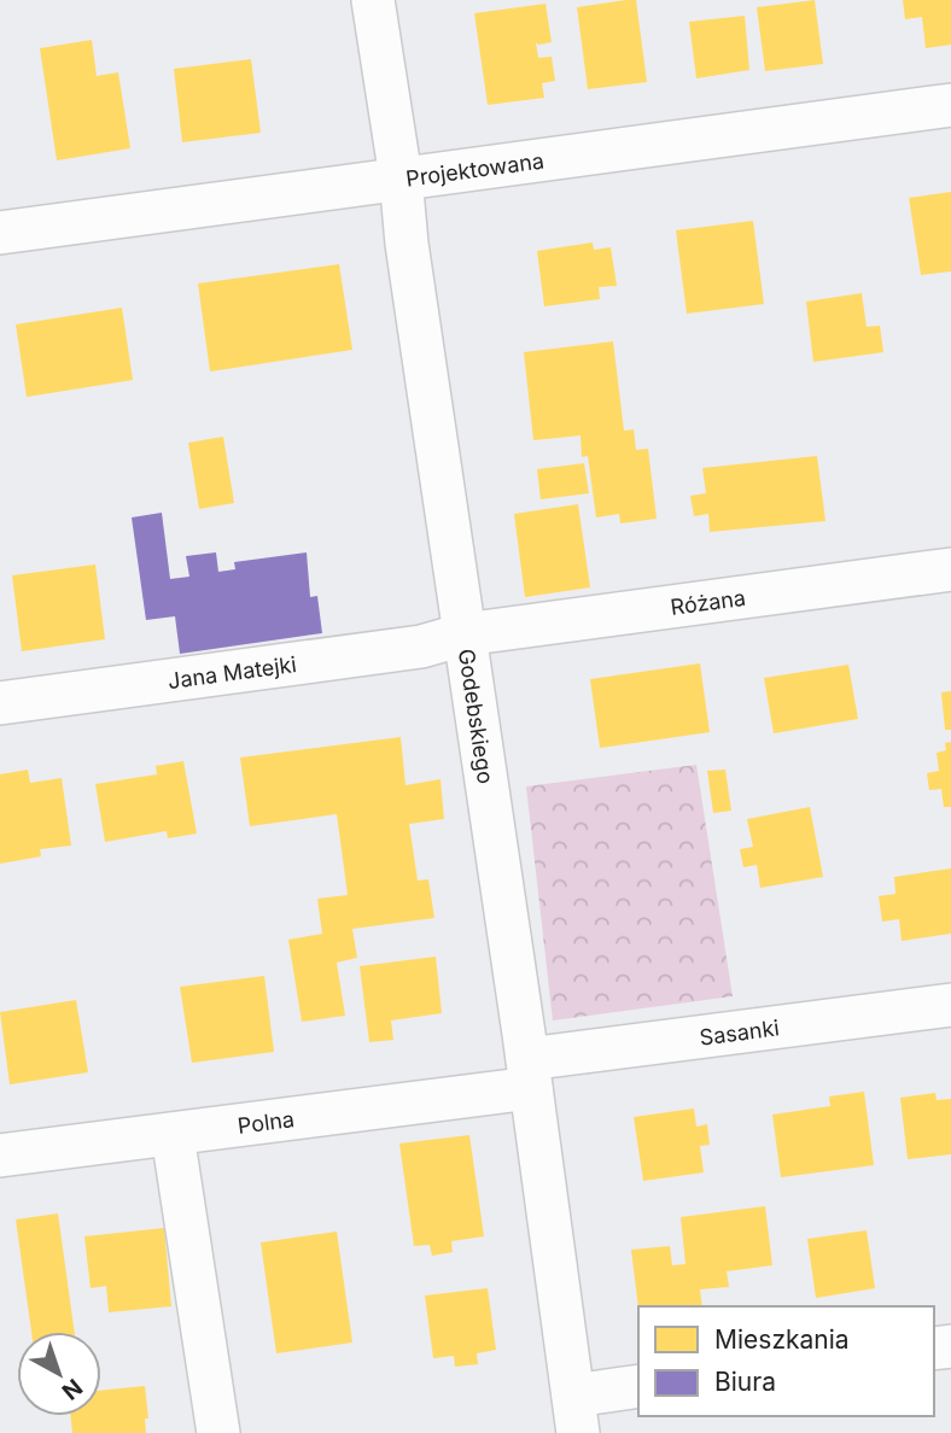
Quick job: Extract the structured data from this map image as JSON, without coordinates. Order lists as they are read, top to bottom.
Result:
{
  "streets": {
    "street": [
      "Projektowana",
      "Różana",
      "Jana Matejki",
      "Godebskiego",
      "Sasanki",
      "Polna"
    ]
  },
  "crossings": [
    ["Projektowana", "Godebskiego"],
    ["Różana", "Jana Matejki"],
    ["Różana", "Godebskiego"],
    ["Jana Matejki", "Godebskiego"],
    ["Godebskiego", "Sasanki"],
    ["Godebskiego", "Polna"],
    ["Sasanki", "Polna"]
  ],
  "legend": ["Mieszkania", "Biura"],
  "north": "bottom right"
}
